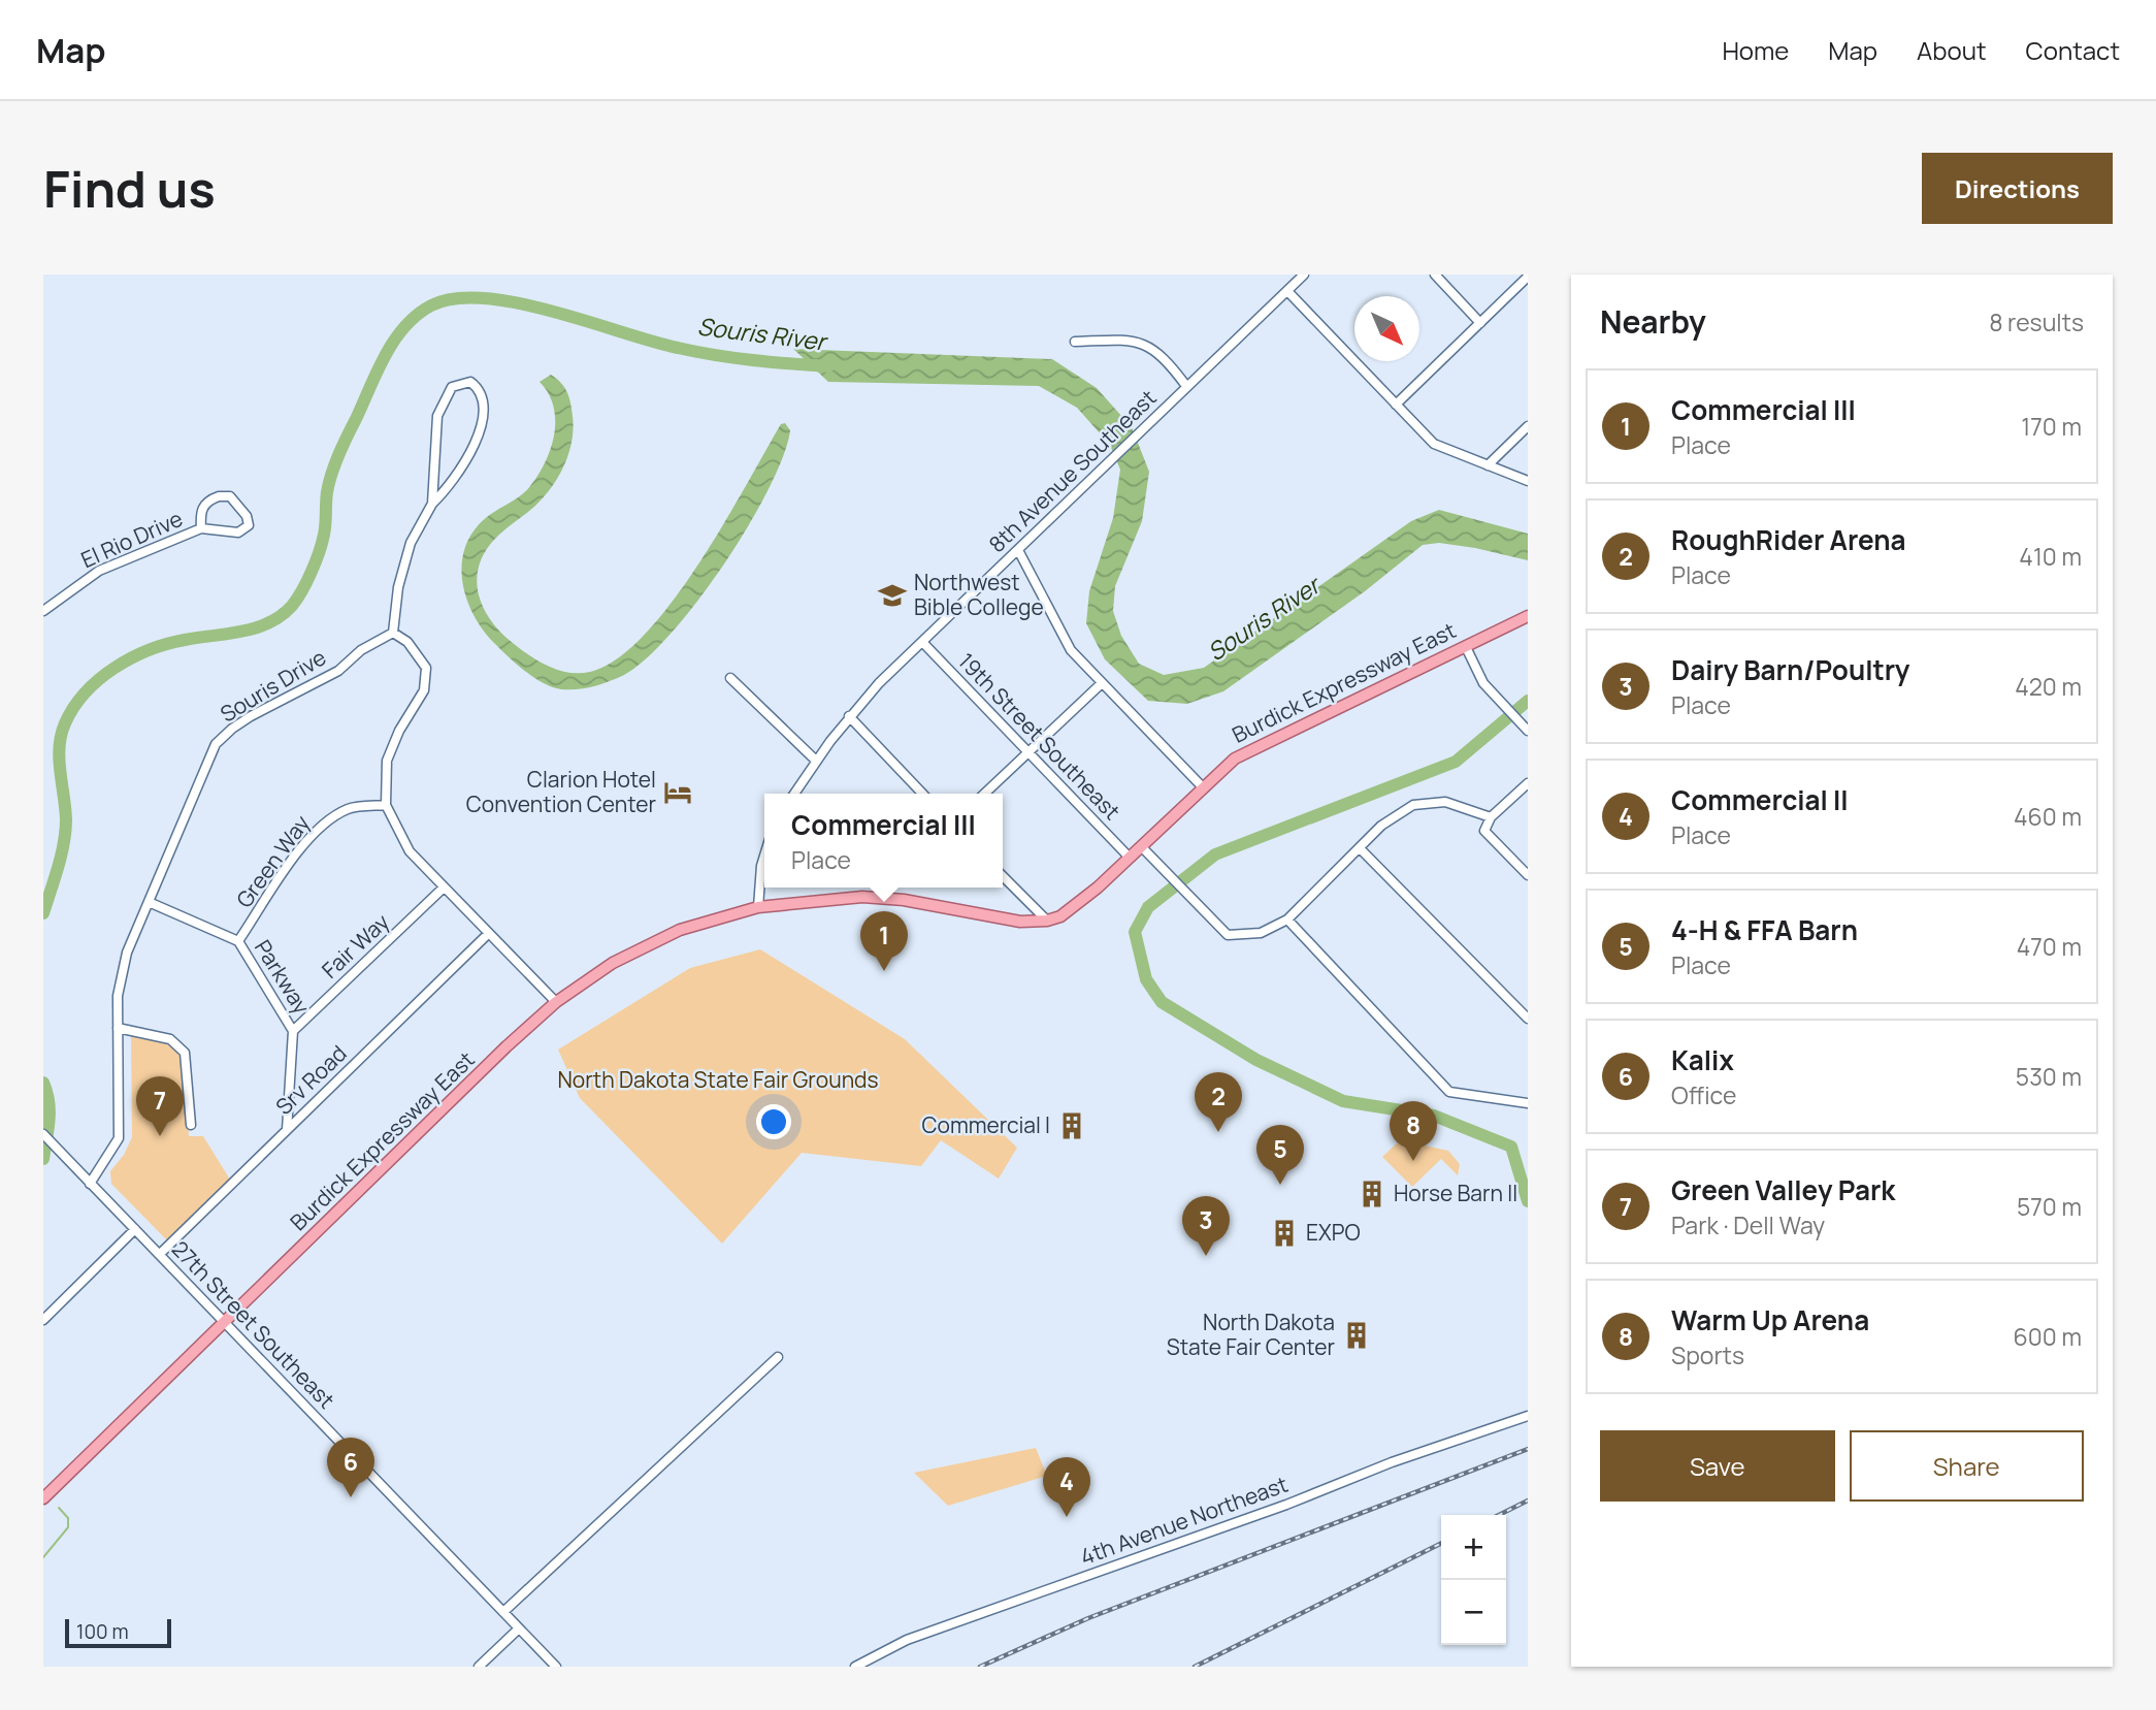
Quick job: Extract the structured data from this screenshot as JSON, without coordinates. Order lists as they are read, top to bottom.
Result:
{
  "streets": {
    "main road": ["Burdick Expressway East"],
    "street": [
      "8th Avenue Southeast",
      "El Rio Drive",
      "Souris Drive",
      "19th Street Southeast",
      "Green Way",
      "Fair Way",
      "Parkway",
      "Srv Road",
      "27th Street Southeast",
      "4th Avenue Northeast"
    ]
  },
  "crossings": [
    ["8th Avenue Southeast", "19th Street Southeast"],
    ["Burdick Expressway East", "19th Street Southeast"],
    ["Burdick Expressway East", "27th Street Southeast"],
    ["Souris Drive", "Parkway"],
    ["Souris Drive", "27th Street Southeast"],
    ["Green Way", "Parkway"],
    ["Fair Way", "Parkway"],
    ["Parkway", "Srv Road"],
    ["Srv Road", "27th Street Southeast"]
  ],
  "water": ["Souris River"],
  "parks": ["North Dakota State Fair Grounds"],
  "places": {
    "school or university": ["Northwest Bible College"],
    "hotel": ["Clarion Hotel Convention Center"],
    "building": [
      "Commercial I",
      "Horse Barn II",
      "EXPO",
      "North Dakota State Fair Center"
    ]
  },
  "scale_bar": "100 m",
  "north": "bottom right",
  "page": {
    "header": "Map",
    "nav": [
      "Home",
      "Map",
      "About",
      "Contact"
    ],
    "buttons": [
      "Directions",
      ["Save", "Share"]
    ],
    "title": "Find us",
    "heading": ["Nearby", "8 results"],
    "list": [
      {
        "mark": "1",
        "name": "Commercial III",
        "note": "Place",
        "value": "170 m"
      },
      {
        "mark": "2",
        "name": "RoughRider Arena",
        "note": "Place",
        "value": "410 m"
      },
      {
        "mark": "3",
        "name": "Dairy Barn/Poultry",
        "note": "Place",
        "value": "420 m"
      },
      {
        "mark": "4",
        "name": "Commercial II",
        "note": "Place",
        "value": "460 m"
      },
      {
        "mark": "5",
        "name": "4-H & FFA Barn",
        "note": "Place",
        "value": "470 m"
      },
      {
        "mark": "6",
        "name": "Kalix",
        "note": "Office",
        "value": "530 m"
      },
      {
        "mark": "7",
        "name": "Green Valley Park",
        "note": "Park · Dell Way",
        "value": "570 m"
      },
      {
        "mark": "8",
        "name": "Warm Up Arena",
        "note": "Sports",
        "value": "600 m"
      }
    ],
    "popup": ["Commercial III", "Place"],
    "pins": [
      "1",
      "2",
      "7",
      "8",
      "5",
      "3",
      "6",
      "4"
    ],
    "map_buttons": ["+", "−"],
    "scale": "100 m"
  }
}
